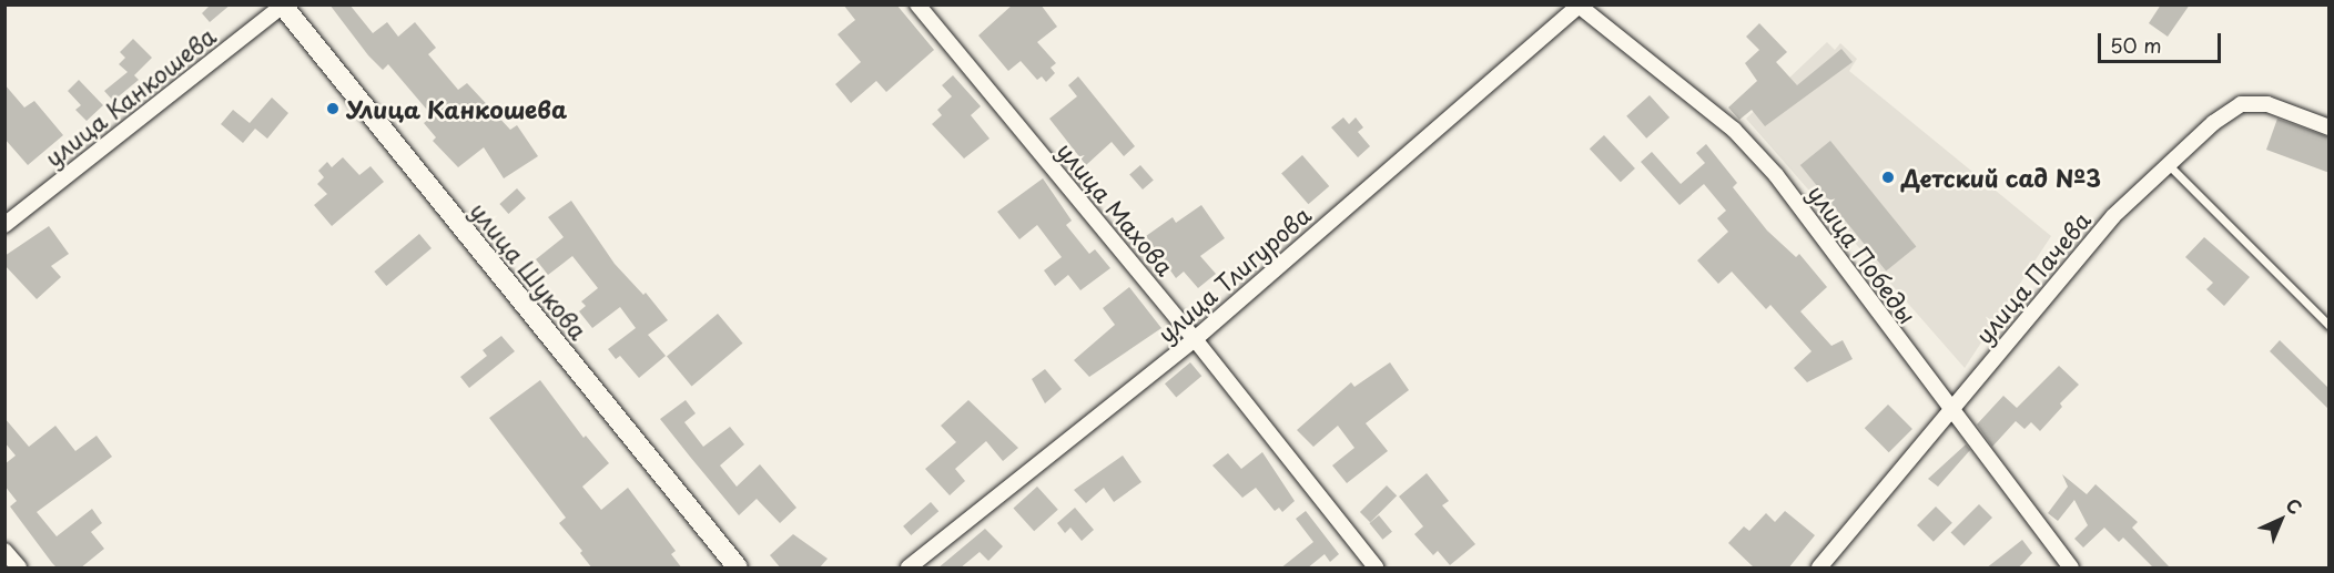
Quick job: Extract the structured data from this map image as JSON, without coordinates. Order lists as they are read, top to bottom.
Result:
{
  "streets": {
    "main road": ["улица Шукова"],
    "street": [
      "улица Канкошева",
      "улица Махова",
      "улица Победы",
      "улица Тлигурова",
      "улица Пачева"
    ]
  },
  "crossings": [
    ["улица Канкошева", "улица Шукова"],
    ["улица Махова", "улица Тлигурова"],
    ["улица Победы", "улица Тлигурова"],
    ["улица Победы", "улица Пачева"]
  ],
  "places": ["Улица Канкошева", "Детский сад №3"],
  "scale_bar": "50 m",
  "north": "top right"
}
